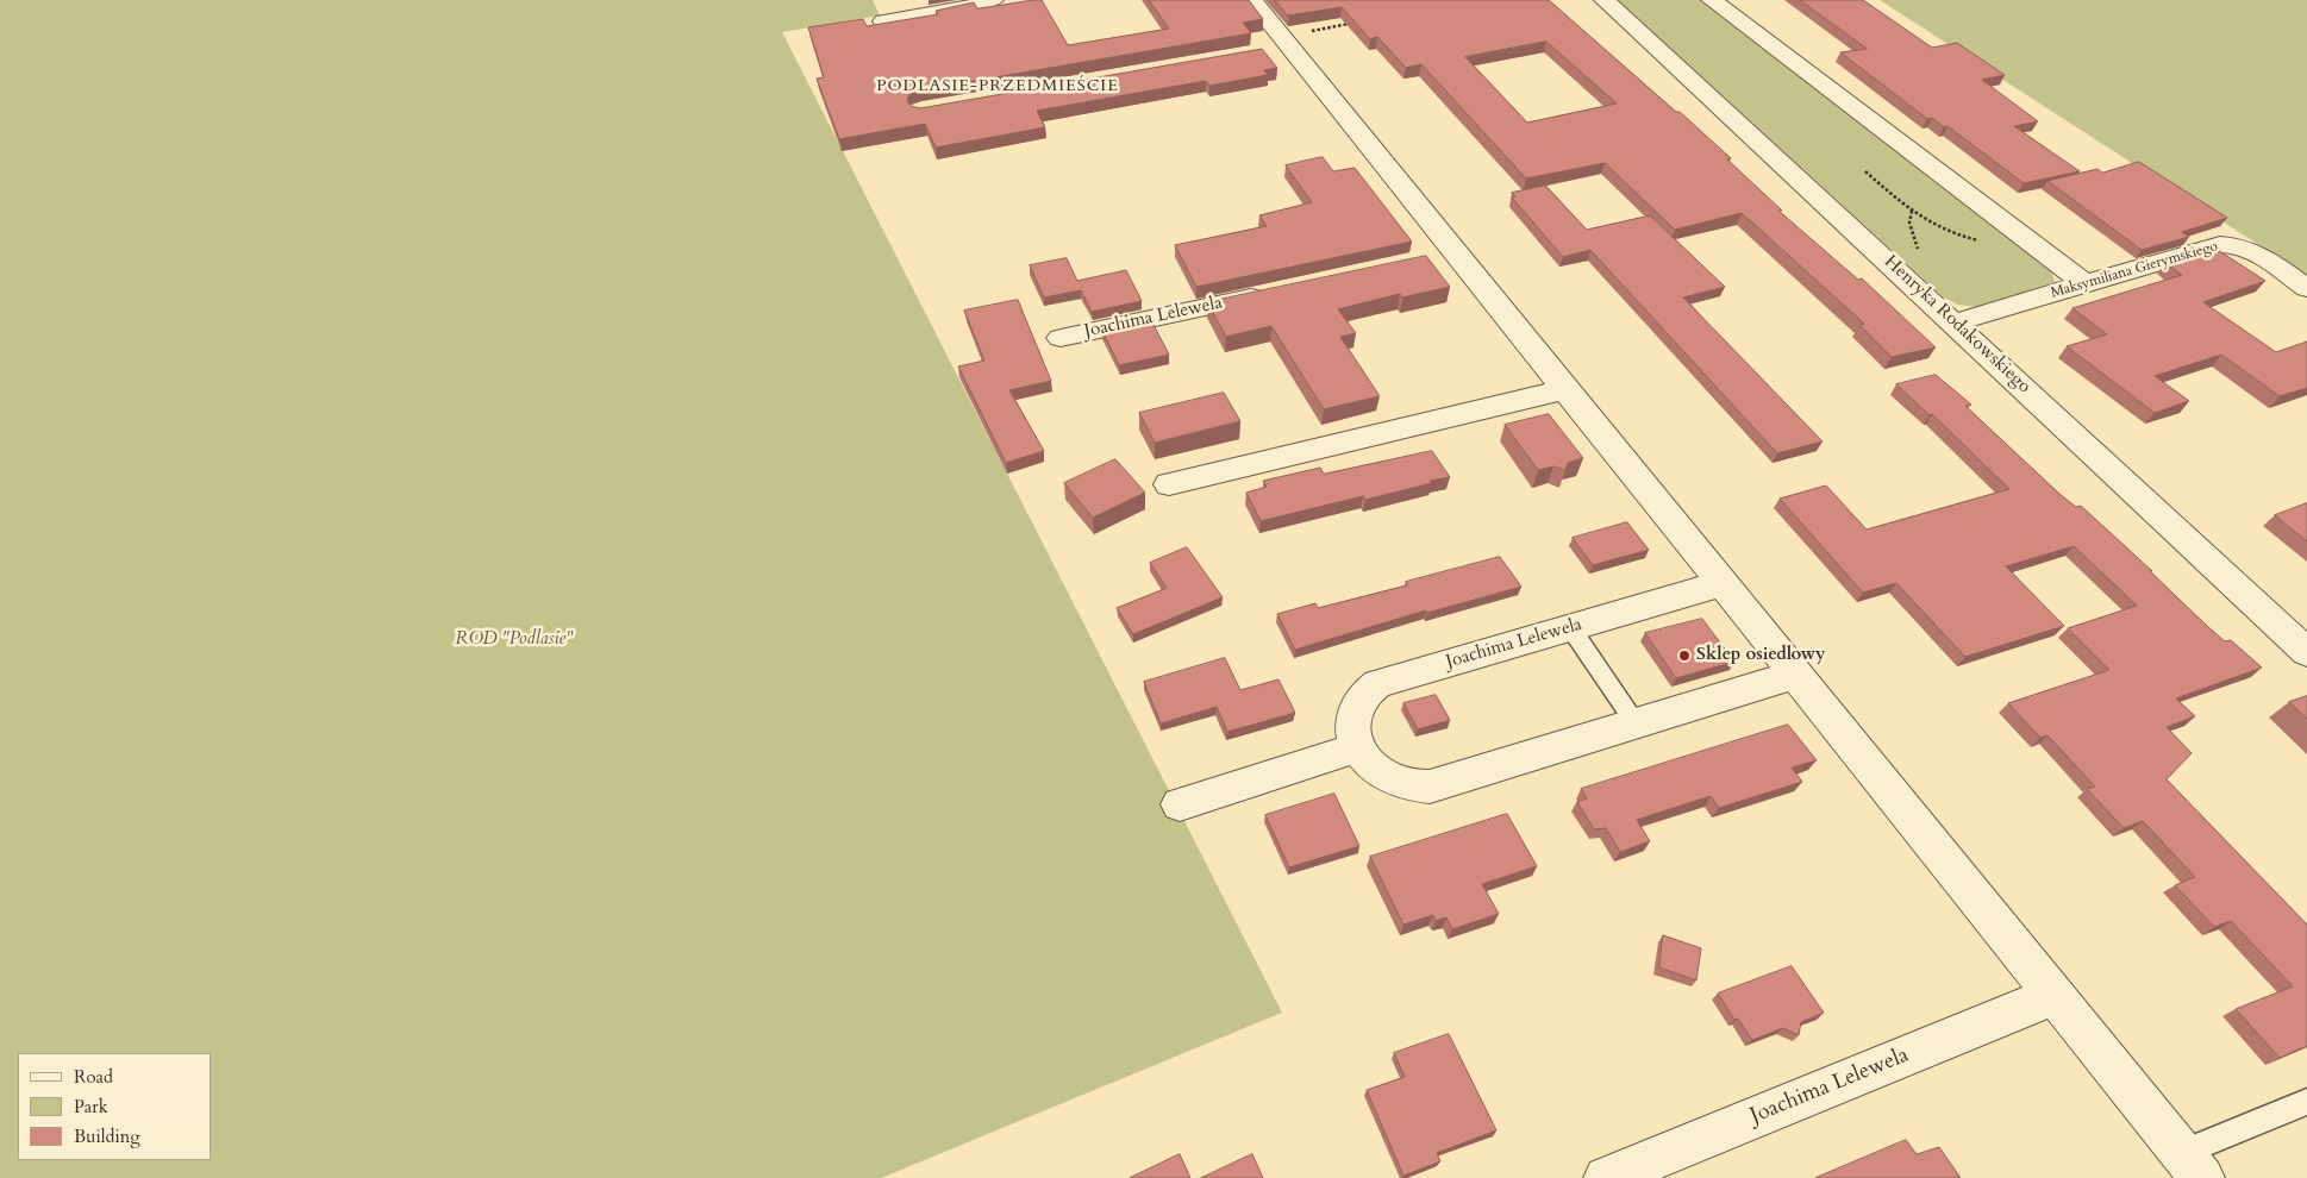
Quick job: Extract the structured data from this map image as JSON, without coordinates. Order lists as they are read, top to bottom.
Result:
{
  "streets": {
    "street": ["Maksymiliana Gierymskiego", "Joachima Lelewela", "Henryka Rodakowskiego"]
  },
  "crossings": [
    ["Maksymiliana Gierymskiego", "Henryka Rodakowskiego"]
  ],
  "districts": ["PODLASIE-PRZEDMIEŚCIE"],
  "parks": ["ROD \"Podlasie\""],
  "places": ["Sklep osiedlowy"],
  "legend": ["Road", "Park", "Building"]
}
